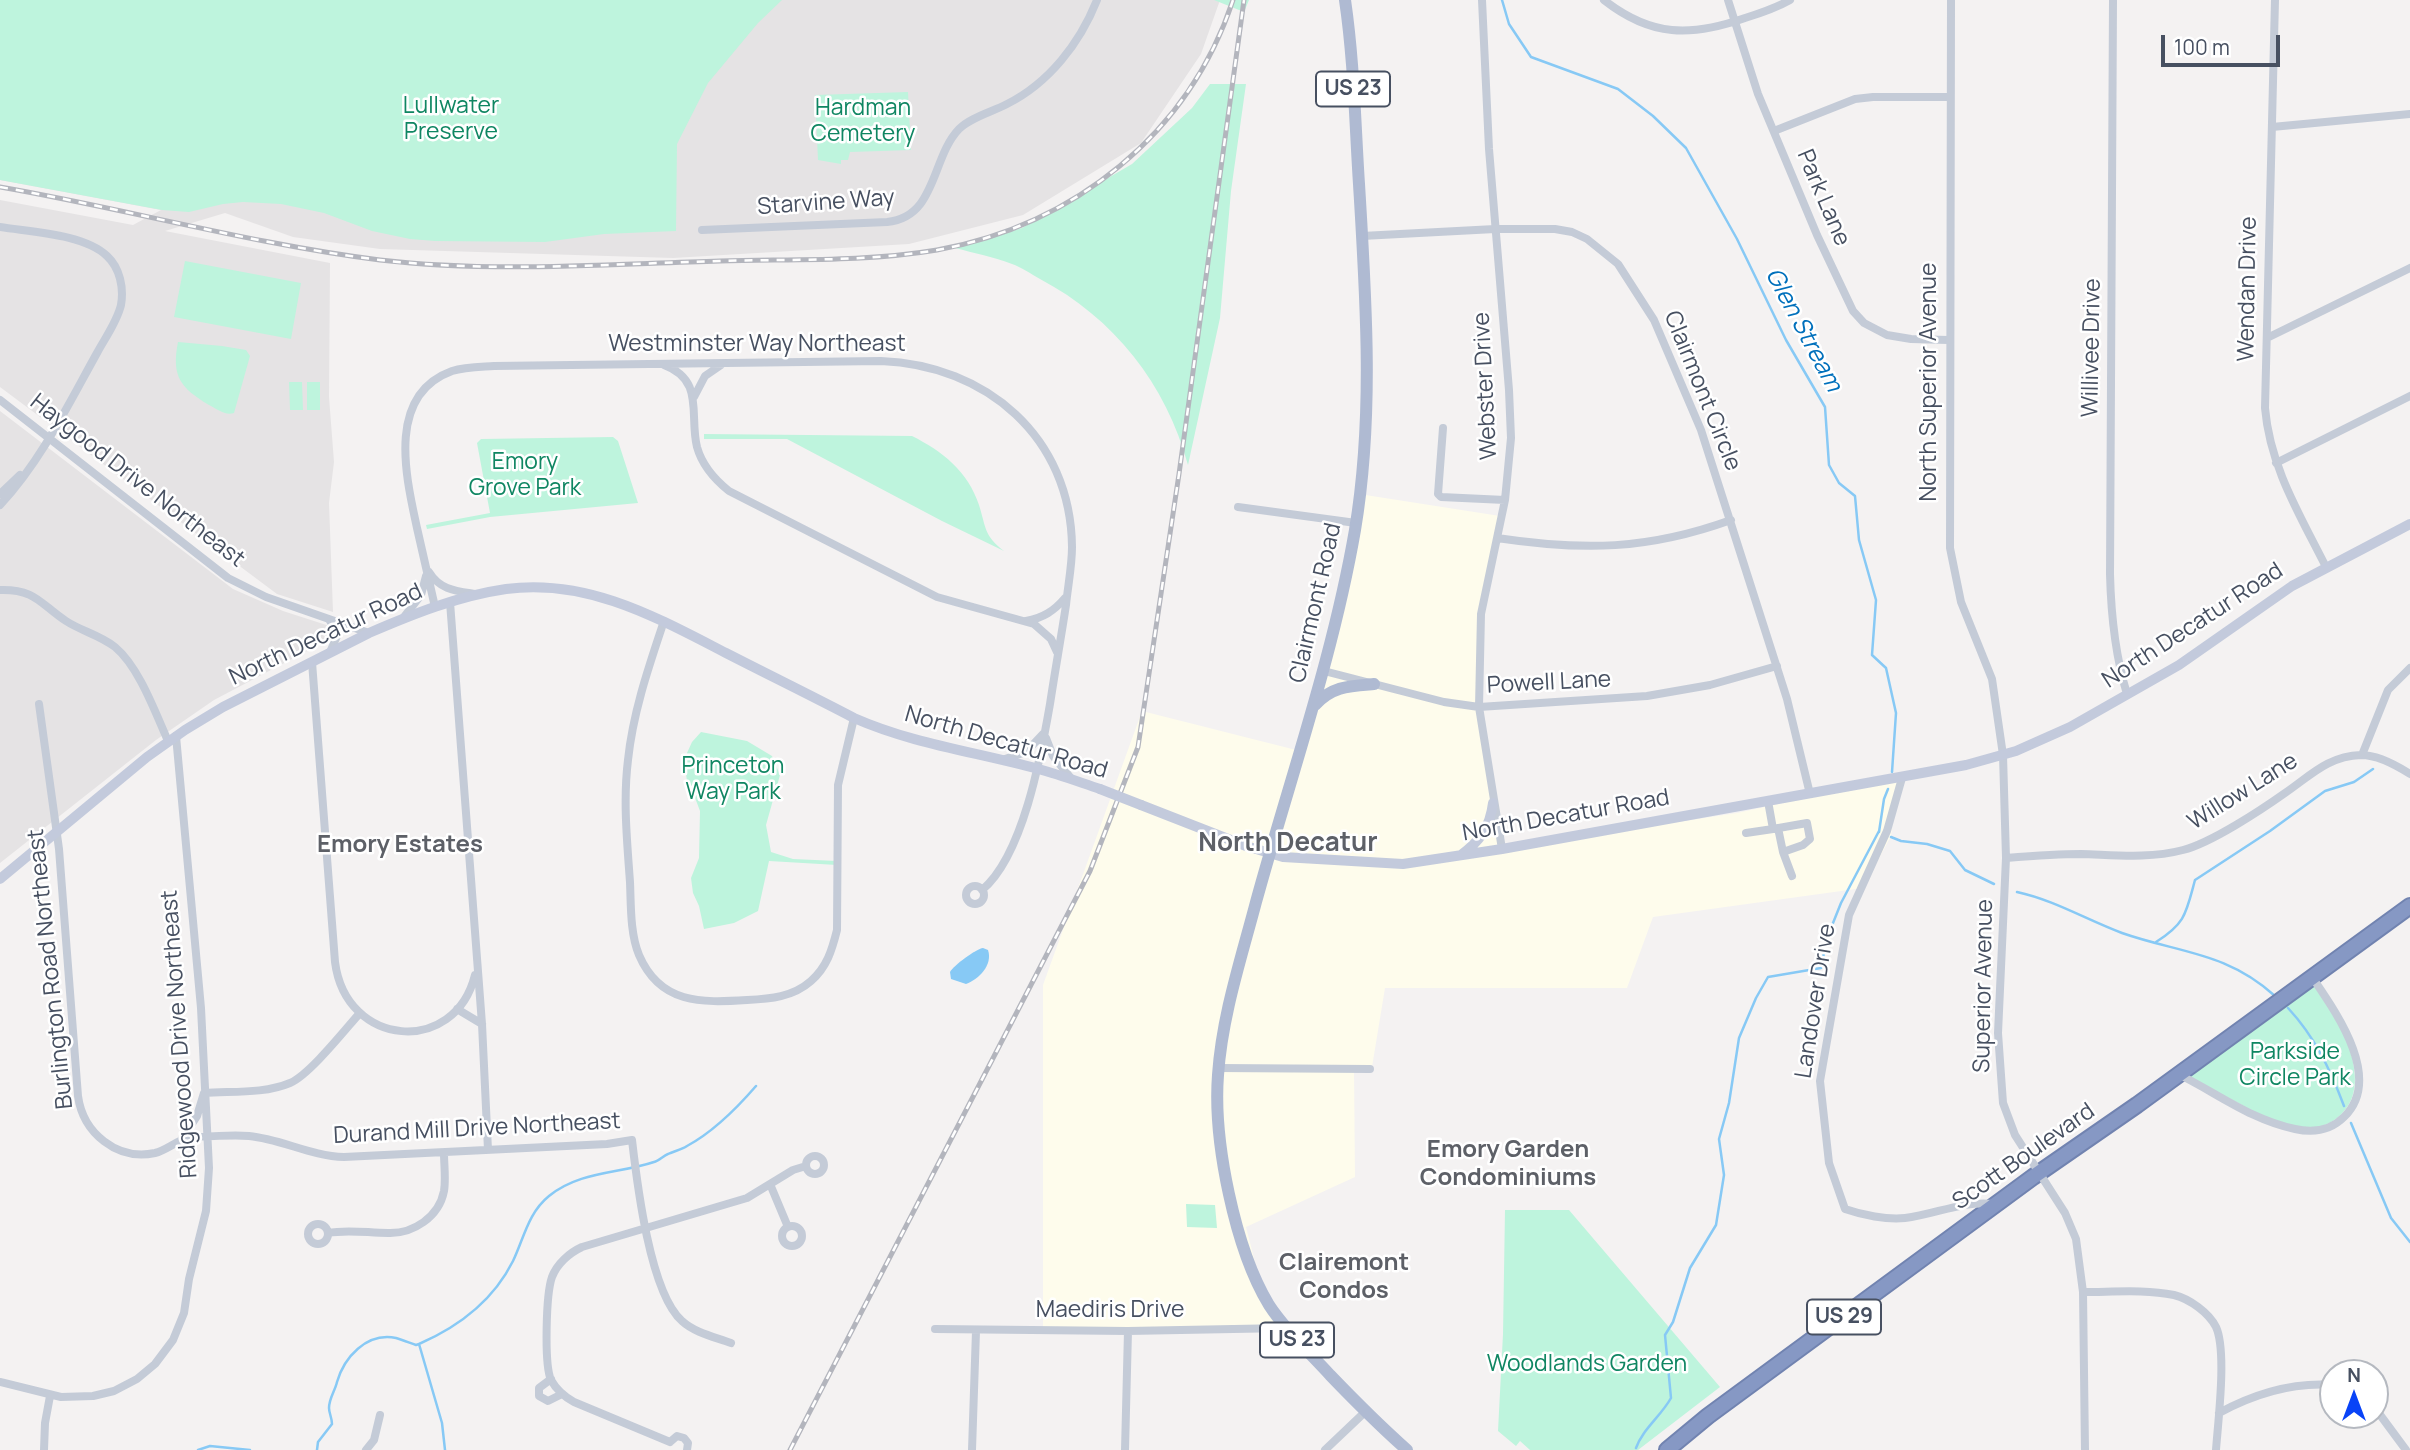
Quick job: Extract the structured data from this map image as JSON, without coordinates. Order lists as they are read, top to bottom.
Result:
{
  "streets": {
    "highway": ["Scott Boulevard", "US 29"],
    "main road": ["US 23", "Clairmont Road", "North Decatur Road"],
    "street": [
      "Park Lane",
      "Starvine Way",
      "Wendan Drive",
      "Westminster Way Northeast",
      "Willivee Drive",
      "North Superior Avenue",
      "Webster Drive",
      "Clairmont Circle",
      "Haygood Drive Northeast",
      "Powell Lane",
      "Willow Lane",
      "Burlington Road Northeast",
      "Superior Avenue",
      "Landover Drive",
      "Ridgewood Drive Northeast",
      "Durand Mill Drive Northeast",
      "Maediris Drive"
    ]
  },
  "crossings": [
    ["US 23", "Clairmont Road"],
    ["US 23", "Maediris Drive"],
    ["Park Lane", "North Superior Avenue"],
    ["Wendan Drive", "North Decatur Road"],
    ["Westminster Way Northeast", "North Decatur Road"],
    ["Willivee Drive", "North Decatur Road"],
    ["North Superior Avenue", "North Decatur Road"],
    ["North Superior Avenue", "Superior Avenue"],
    ["Webster Drive", "Clairmont Circle"],
    ["Webster Drive", "Clairmont Road"],
    ["Webster Drive", "North Decatur Road"],
    ["Webster Drive", "Powell Lane"],
    ["Clairmont Circle", "Clairmont Road"],
    ["Clairmont Circle", "North Decatur Road"],
    ["Clairmont Circle", "Powell Lane"],
    ["Haygood Drive Northeast", "North Decatur Road"],
    ["Clairmont Road", "North Decatur Road"],
    ["Clairmont Road", "Powell Lane"],
    ["Clairmont Road", "Maediris Drive"],
    ["North Decatur Road", "Powell Lane"],
    ["North Decatur Road", "Burlington Road Northeast"],
    ["North Decatur Road", "Superior Avenue"],
    ["North Decatur Road", "Landover Drive"],
    ["North Decatur Road", "Ridgewood Drive Northeast"],
    ["Willow Lane", "Superior Avenue"],
    ["Burlington Road Northeast", "Ridgewood Drive Northeast"],
    ["Burlington Road Northeast", "Durand Mill Drive Northeast"],
    ["Superior Avenue", "Scott Boulevard"],
    ["Landover Drive", "Scott Boulevard"],
    ["Ridgewood Drive Northeast", "Durand Mill Drive Northeast"]
  ],
  "districts": [
    "North Decatur",
    "Emory Estates",
    "Emory Garden Condominiums",
    "Clairemont Condos"
  ],
  "water": ["Glen Stream"],
  "parks": [
    "Lullwater Preserve",
    "Hardman Cemetery",
    "Emory Grove Park",
    "Princeton Way Park",
    "Parkside Circle Park",
    "Woodlands Garden"
  ],
  "scale_bar": "100 m",
  "north": "top"
}
